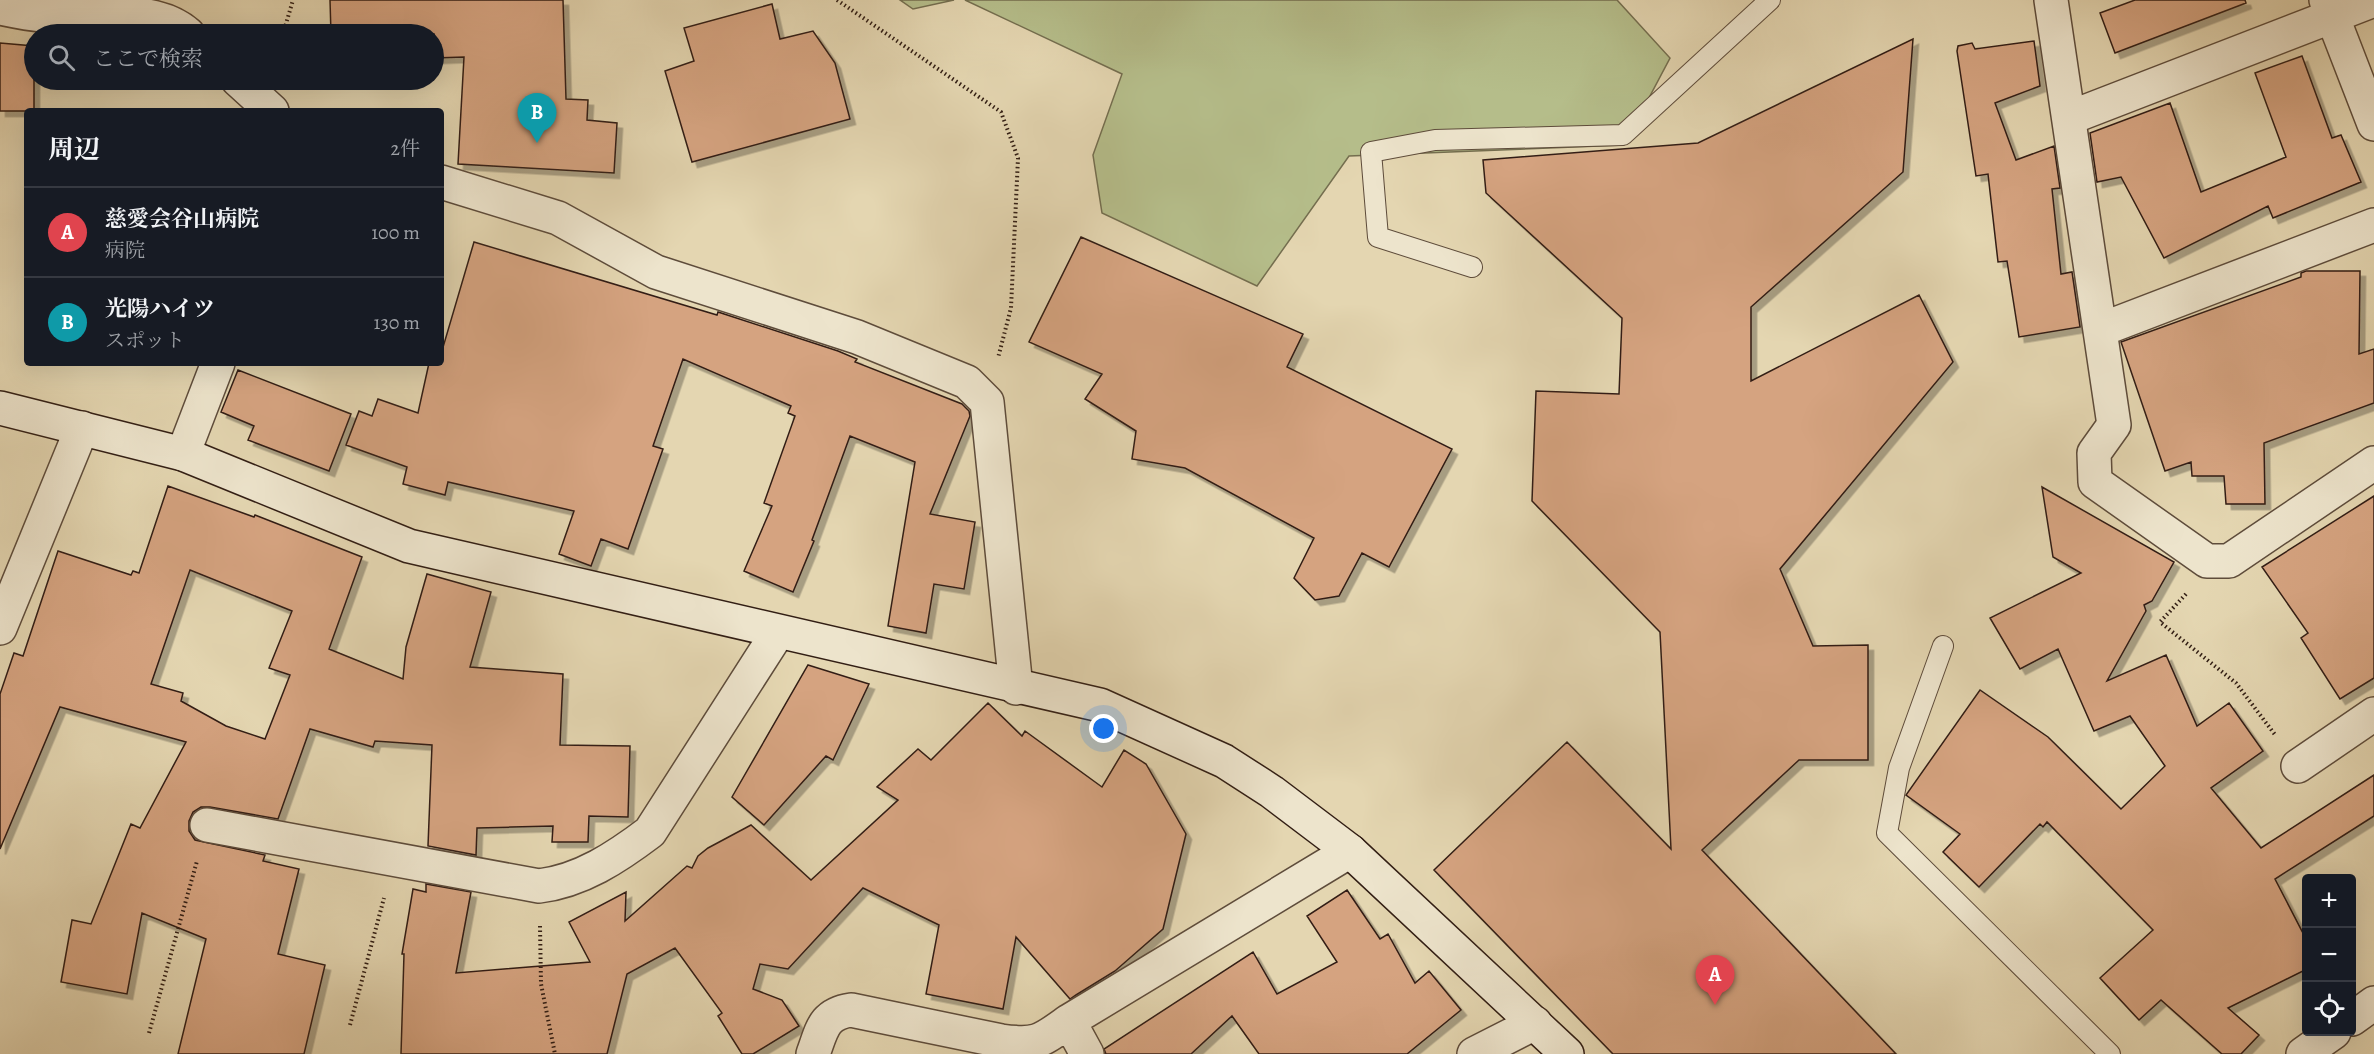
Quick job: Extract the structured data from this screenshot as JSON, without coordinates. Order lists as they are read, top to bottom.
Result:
{
  "page": {
    "search": "ここで検索",
    "pins": ["B", "A"],
    "heading": ["周辺", "2件"],
    "list": [
      {
        "mark": "A",
        "name": "慈愛会谷山病院",
        "note": "病院",
        "value": "100 m"
      },
      {
        "mark": "B",
        "name": "光陽ハイツ",
        "note": "スポット",
        "value": "130 m"
      }
    ],
    "map_buttons": ["+", "−"]
  }
}
